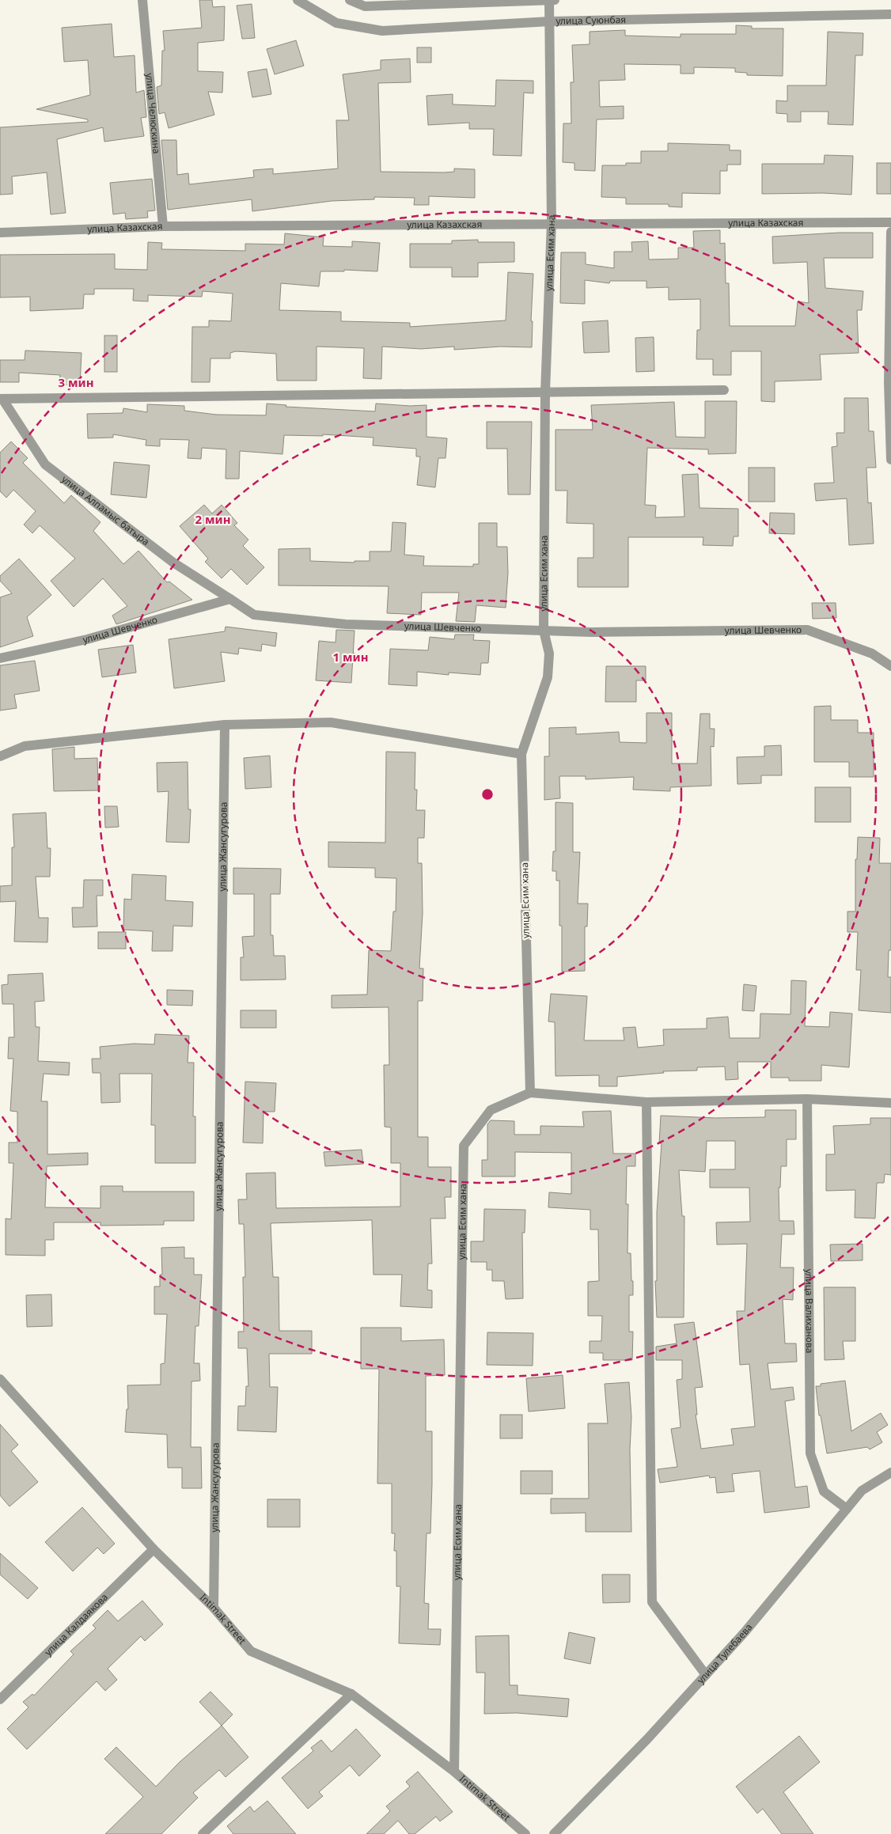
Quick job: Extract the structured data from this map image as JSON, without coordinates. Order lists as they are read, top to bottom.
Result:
{
  "streets": {
    "street": [
      "улица Суюнбая",
      "улица Челюскина",
      "улица Казахская",
      "улица Есим хана",
      "улица Алпамыс батыра",
      "улица Шевченко",
      "улица Жансугурова",
      "улица Валиханова",
      "Intimak Street",
      "улица Калдаякова",
      "улица Тулебаева"
    ]
  },
  "crossings": [
    ["улица Суюнбая", "улица Есим хана"],
    ["улица Челюскина", "улица Казахская"],
    ["улица Казахская", "улица Есим хана"],
    ["улица Есим хана", "улица Шевченко"],
    ["улица Есим хана", "Intimak Street"],
    ["улица Алпамыс батыра", "улица Шевченко"],
    ["улица Жансугурова", "Intimak Street"],
    ["улица Валиханова", "улица Тулебаева"],
    ["Intimak Street", "улица Калдаякова"]
  ],
  "rings": ["3 мин", "2 мин", "1 мин"]
}
